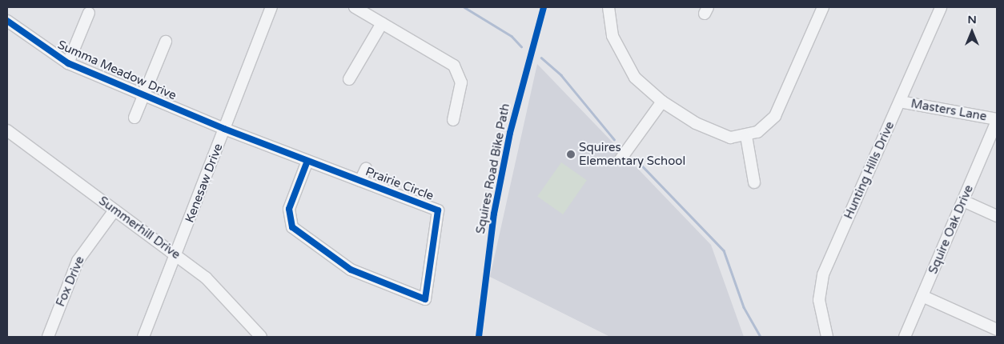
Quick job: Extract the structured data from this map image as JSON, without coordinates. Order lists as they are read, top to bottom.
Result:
{
  "streets": {
    "street": [
      "Summa Meadow Drive",
      "Masters Lane",
      "Hunting Hills Drive",
      "Kenesaw Drive",
      "Prairie Circle",
      "Summerhill Drive",
      "Squire Oak Drive",
      "Fox Drive"
    ],
    "cycle path": ["Squires Road Bike Path"]
  },
  "crossings": [
    ["Summa Meadow Drive", "Kenesaw Drive"],
    ["Summa Meadow Drive", "Prairie Circle"],
    ["Masters Lane", "Hunting Hills Drive"],
    ["Masters Lane", "Squire Oak Drive"],
    ["Kenesaw Drive", "Prairie Circle"],
    ["Kenesaw Drive", "Summerhill Drive"],
    ["Summerhill Drive", "Fox Drive"]
  ],
  "places": ["Squires Elementary School"],
  "north": "top"
}
